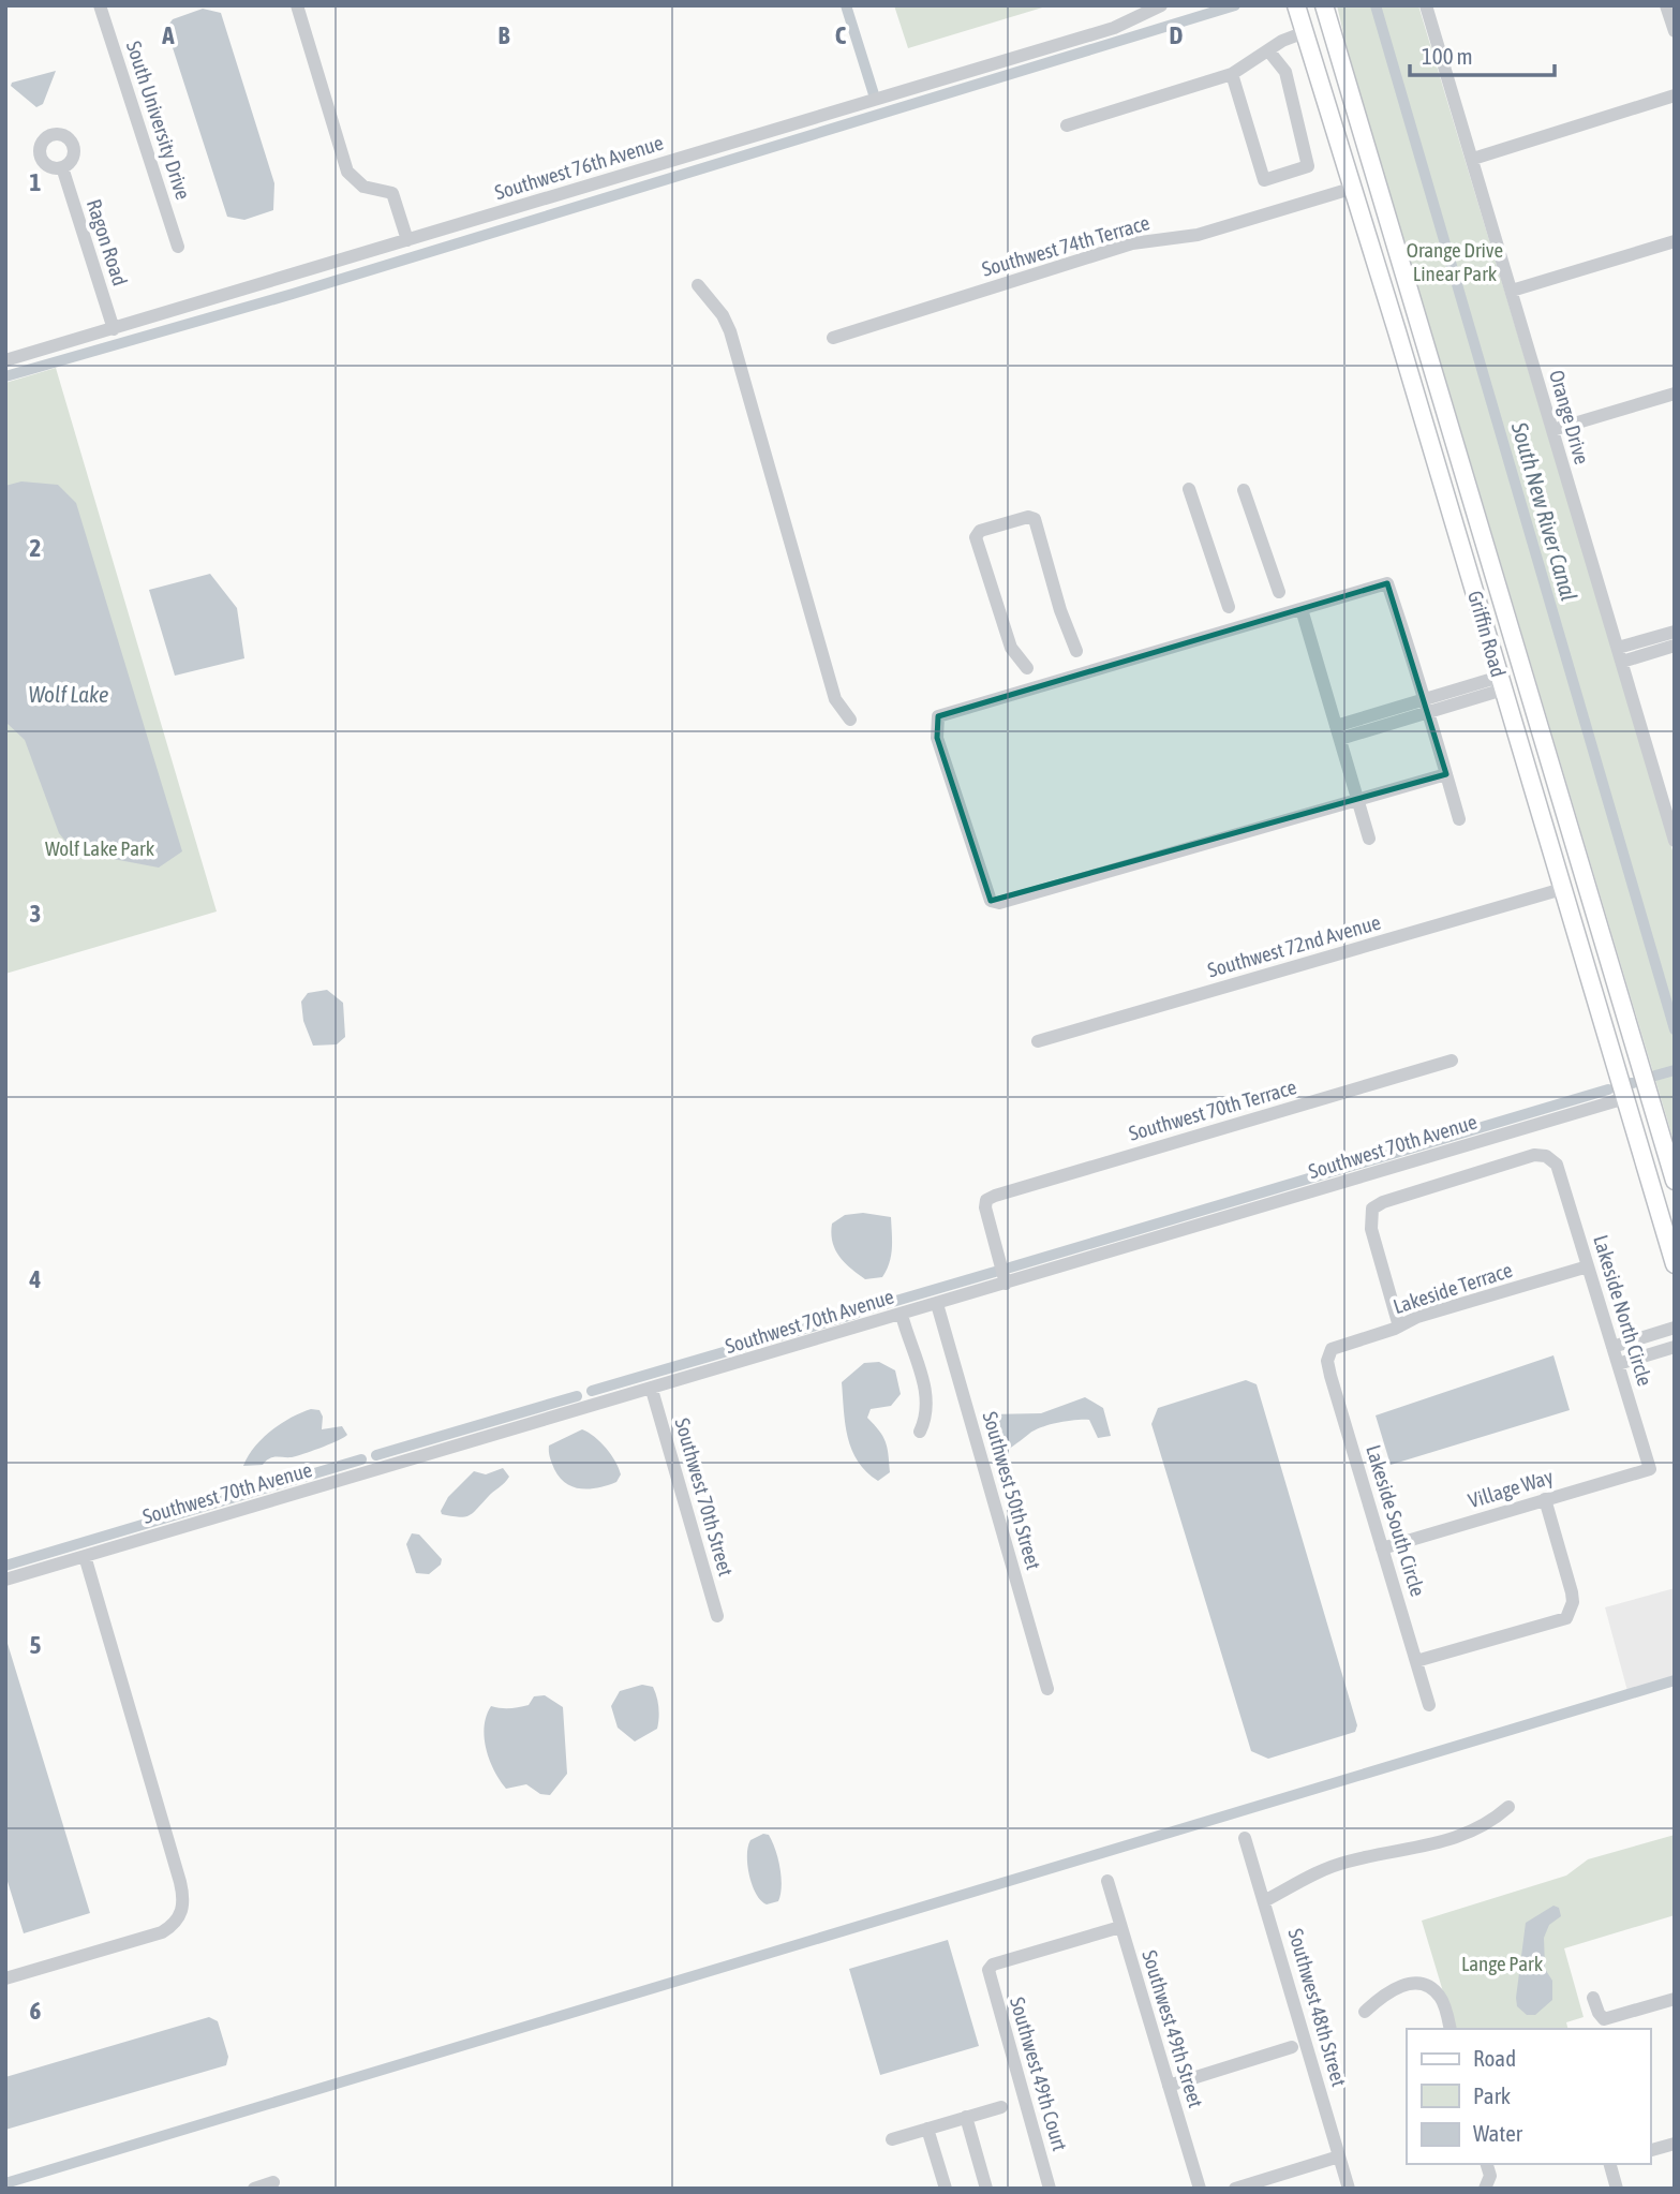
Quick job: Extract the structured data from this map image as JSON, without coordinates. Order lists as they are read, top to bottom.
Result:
{
  "streets": {
    "main road": ["Griffin Road"],
    "street": [
      "South University Drive",
      "Southwest 76th Avenue",
      "Ragon Road",
      "Southwest 74th Terrace",
      "Orange Drive",
      "Southwest 72nd Avenue",
      "Southwest 70th Terrace",
      "Southwest 70th Avenue",
      "Lakeside Terrace",
      "Lakeside North Circle",
      "Village Way",
      "Southwest 50th Street",
      "Southwest 70th Street",
      "Lakeside South Circle",
      "Southwest 48th Street",
      "Southwest 49th Street",
      "Southwest 49th Court"
    ]
  },
  "crossings": [
    ["Southwest 76th Avenue", "Ragon Road"],
    ["Southwest 74th Terrace", "Griffin Road"],
    ["Griffin Road", "Southwest 72nd Avenue"],
    ["Griffin Road", "Southwest 70th Avenue"],
    ["Southwest 70th Terrace", "Southwest 70th Avenue"],
    ["Southwest 70th Avenue", "Southwest 50th Street"],
    ["Southwest 70th Avenue", "Southwest 70th Street"],
    ["Lakeside Terrace", "Lakeside North Circle"],
    ["Lakeside Terrace", "Lakeside South Circle"],
    ["Lakeside North Circle", "Village Way"],
    ["Village Way", "Lakeside South Circle"],
    ["Southwest 49th Street", "Southwest 49th Court"]
  ],
  "water": ["South New River Canal", "Wolf Lake"],
  "parks": ["Orange Drive Linear Park", "Wolf Lake Park", "Lange Park"],
  "legend": ["Road", "Park", "Water"],
  "scale_bar": "100 m",
  "grid": {
    "columns": [
      "A",
      "B",
      "C",
      "D"
    ],
    "rows": [
      "1",
      "2",
      "3",
      "4",
      "5",
      "6"
    ]
  }
}
